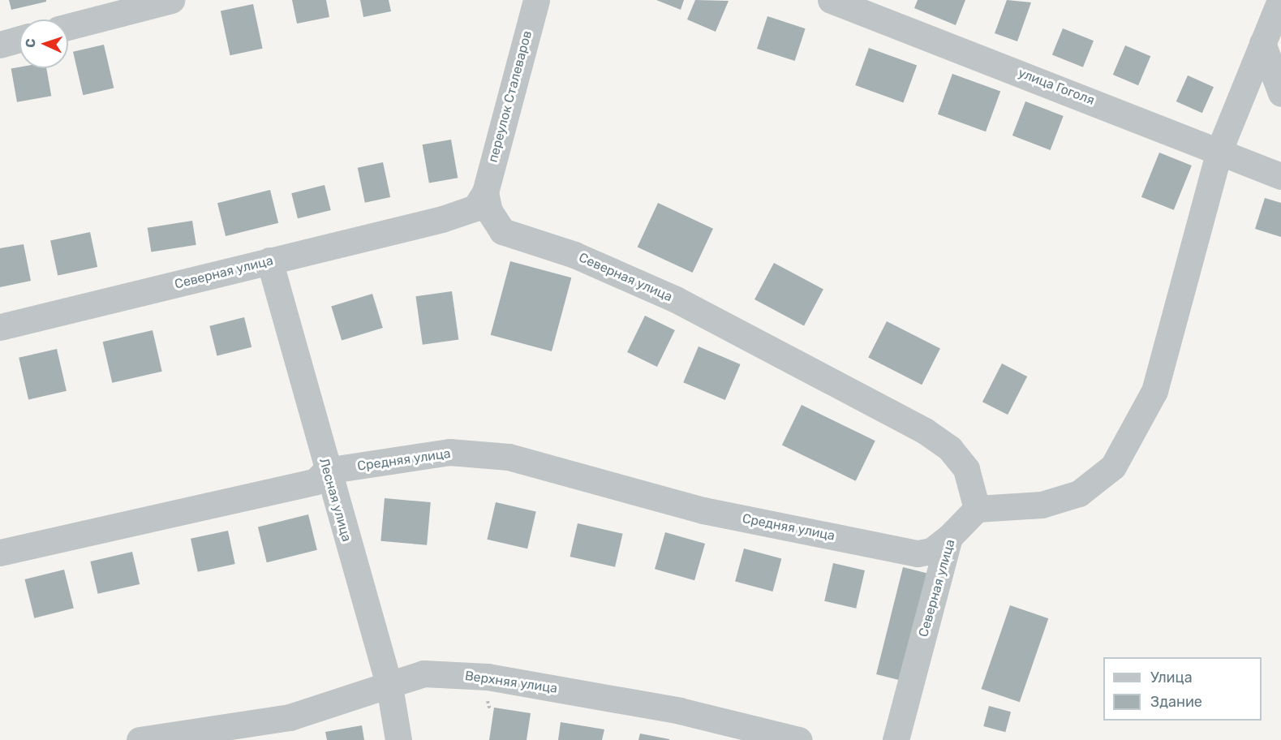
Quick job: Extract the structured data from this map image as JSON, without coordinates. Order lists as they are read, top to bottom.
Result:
{
  "streets": {
    "street": [
      "улица Гоголя",
      "переулок Сталеваров",
      "Северная улица",
      "Средняя улица",
      "Лесная улица",
      "Верхняя улица"
    ]
  },
  "crossings": [
    ["переулок Сталеваров", "Северная улица"],
    ["Северная улица", "Средняя улица"],
    ["Северная улица", "Лесная улица"],
    ["Средняя улица", "Лесная улица"],
    ["Лесная улица", "Верхняя улица"]
  ],
  "legend": ["Улица", "Здание"],
  "north": "left"
}
